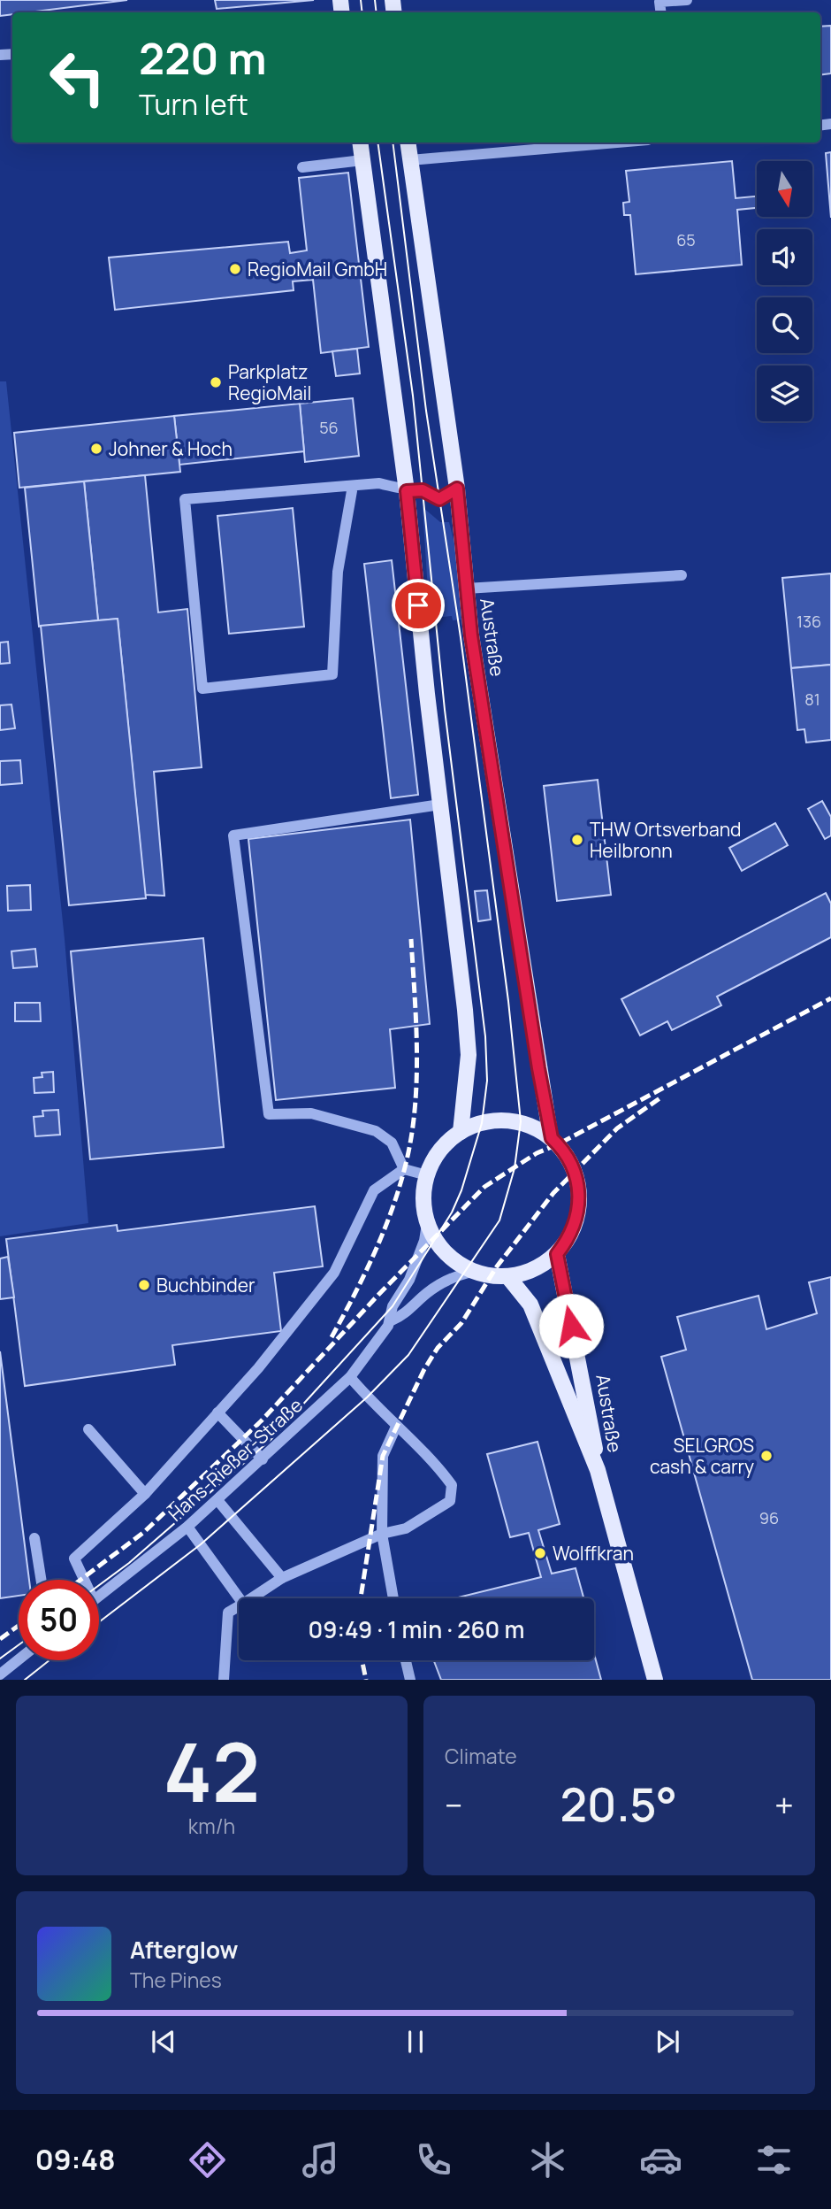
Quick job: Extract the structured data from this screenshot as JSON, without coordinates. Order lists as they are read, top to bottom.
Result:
{
  "streets": {
    "main road": ["Austraße"],
    "street": ["Hans-Rießer-Straße"]
  },
  "crossings": [
    ["Austraße", "Hans-Rießer-Straße"]
  ],
  "places": [
    "RegioMail GmbH",
    "Parkplatz RegioMail",
    "Johner & Hoch",
    "THW Ortsverband Heilbronn",
    "Buchbinder",
    "SELGROS cash & carry",
    "Wolffkran"
  ],
  "house_numbers": [
    "65",
    "56",
    "136",
    "81",
    "96"
  ],
  "north": "bottom",
  "page": {
    "turn": ["220 m", "Turn left"],
    "limit": "50",
    "trip": "09:49 · 1 min · 260 m",
    "tile": [
      ["42", "km/h"],
      "Climate"
    ],
    "heat": ["−", "20.5°", "+"],
    "song": ["Afterglow", "The Pines"],
    "tabs": "09:48"
  }
}
